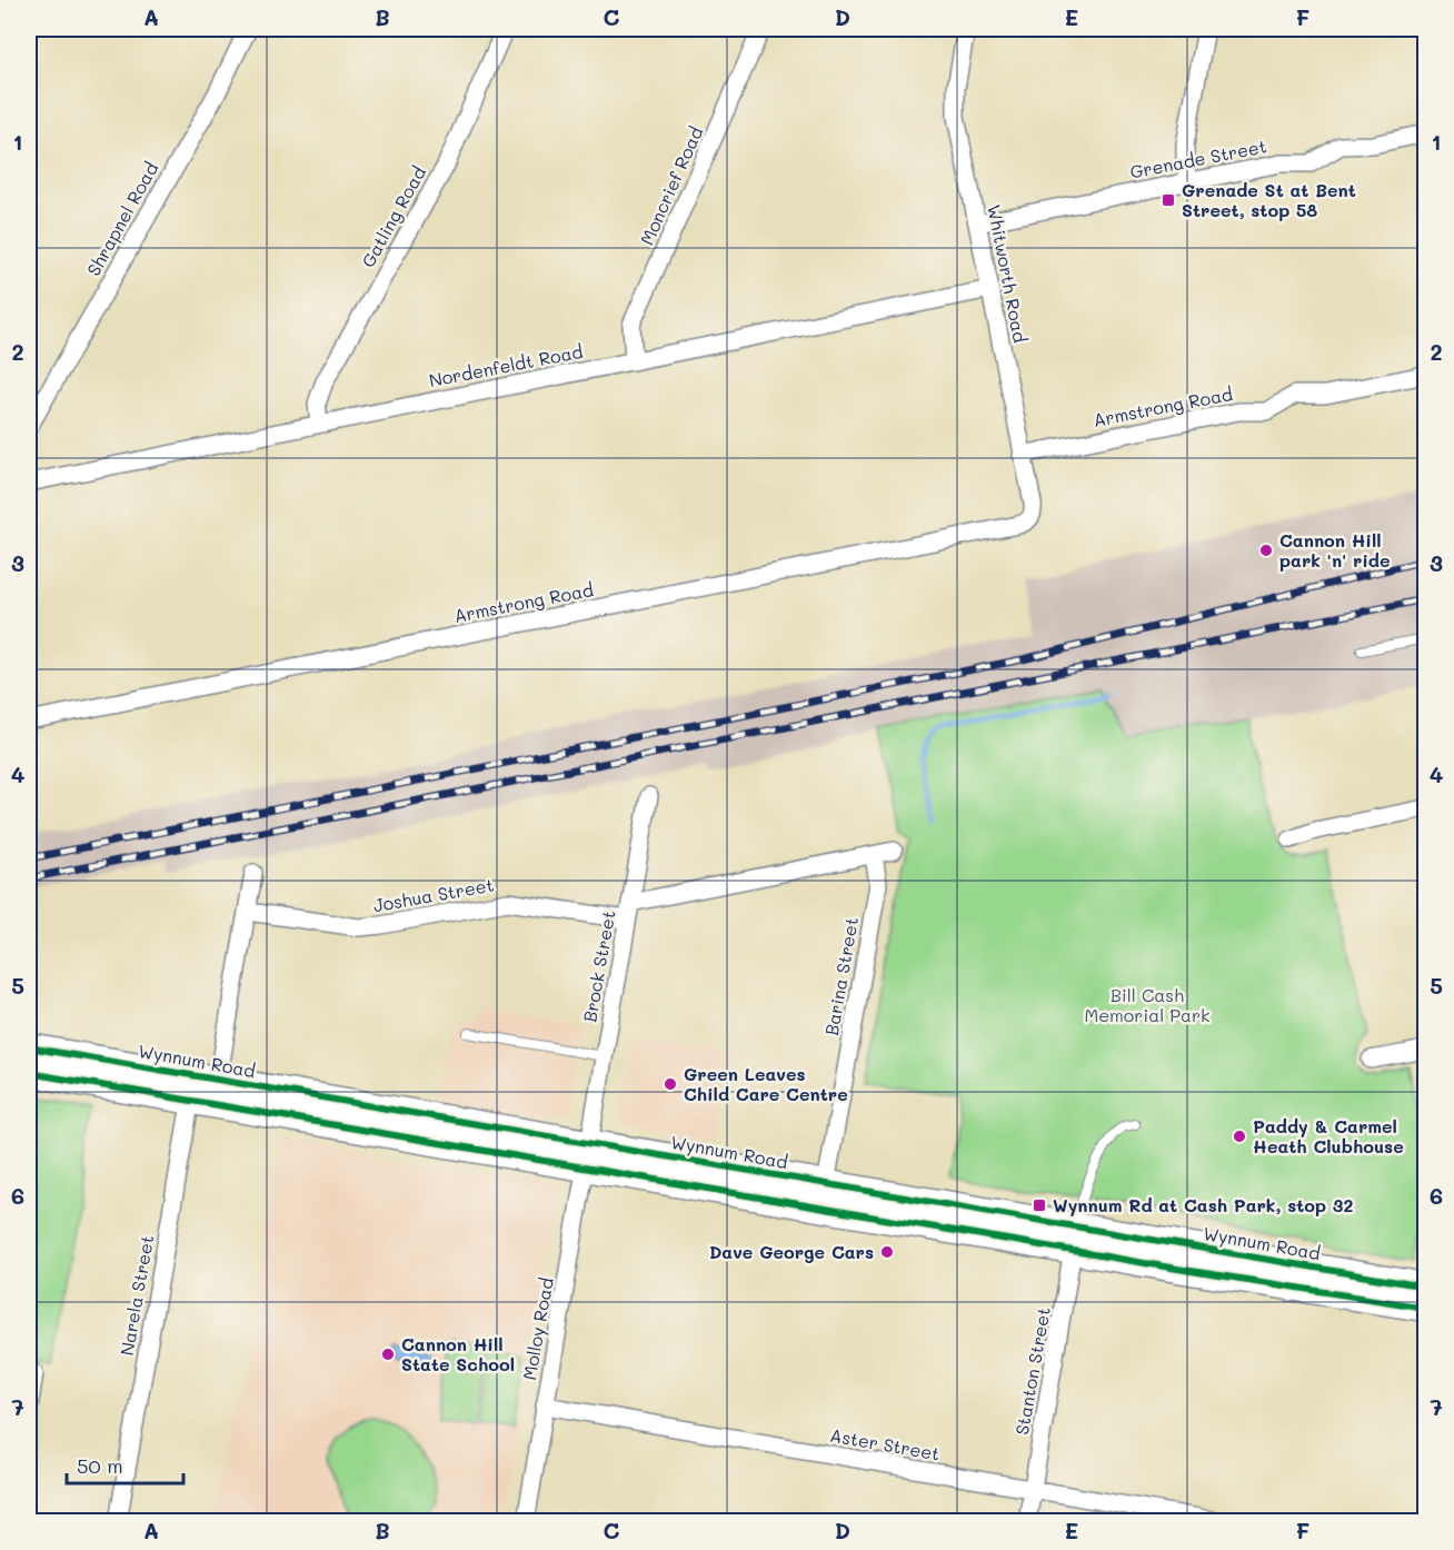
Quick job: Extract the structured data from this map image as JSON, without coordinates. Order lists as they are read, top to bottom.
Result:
{
  "streets": {
    "main road": ["Wynnum Road"],
    "street": [
      "Grenade Street",
      "Moncrief Road",
      "Gatling Road",
      "Shrapnel Road",
      "Whitworth Road",
      "Nordenfeldt Road",
      "Armstrong Road",
      "Joshua Street",
      "Brock Street",
      "Barina Street",
      "Narela Street",
      "Molloy Road",
      "Stanton Street",
      "Aster Street"
    ]
  },
  "crossings": [
    ["Grenade Street", "Whitworth Road"],
    ["Moncrief Road", "Nordenfeldt Road"],
    ["Gatling Road", "Nordenfeldt Road"],
    ["Whitworth Road", "Nordenfeldt Road"],
    ["Whitworth Road", "Armstrong Road"],
    ["Joshua Street", "Brock Street"],
    ["Joshua Street", "Barina Street"],
    ["Joshua Street", "Narela Street"],
    ["Brock Street", "Wynnum Road"],
    ["Brock Street", "Molloy Road"],
    ["Barina Street", "Wynnum Road"],
    ["Wynnum Road", "Narela Street"],
    ["Wynnum Road", "Molloy Road"],
    ["Wynnum Road", "Stanton Street"],
    ["Molloy Road", "Aster Street"],
    ["Stanton Street", "Aster Street"]
  ],
  "parks": ["Bill Cash Memorial Park"],
  "places": {
    "transit": ["Grenade St at Bent Street, stop 58", "Wynnum Rd at Cash Park, stop 32"],
    "other": [
      "Cannon Hill park 'n' ride",
      "Green Leaves Child Care Centre",
      "Paddy & Carmel Heath Clubhouse",
      "Dave George Cars",
      "Cannon Hill State School"
    ]
  },
  "scale_bar": "50 m",
  "grid": {
    "columns": [
      "A",
      "B",
      "C",
      "D",
      "E",
      "F"
    ],
    "rows": [
      "1",
      "2",
      "3",
      "4",
      "5",
      "6",
      "7"
    ]
  }
}
